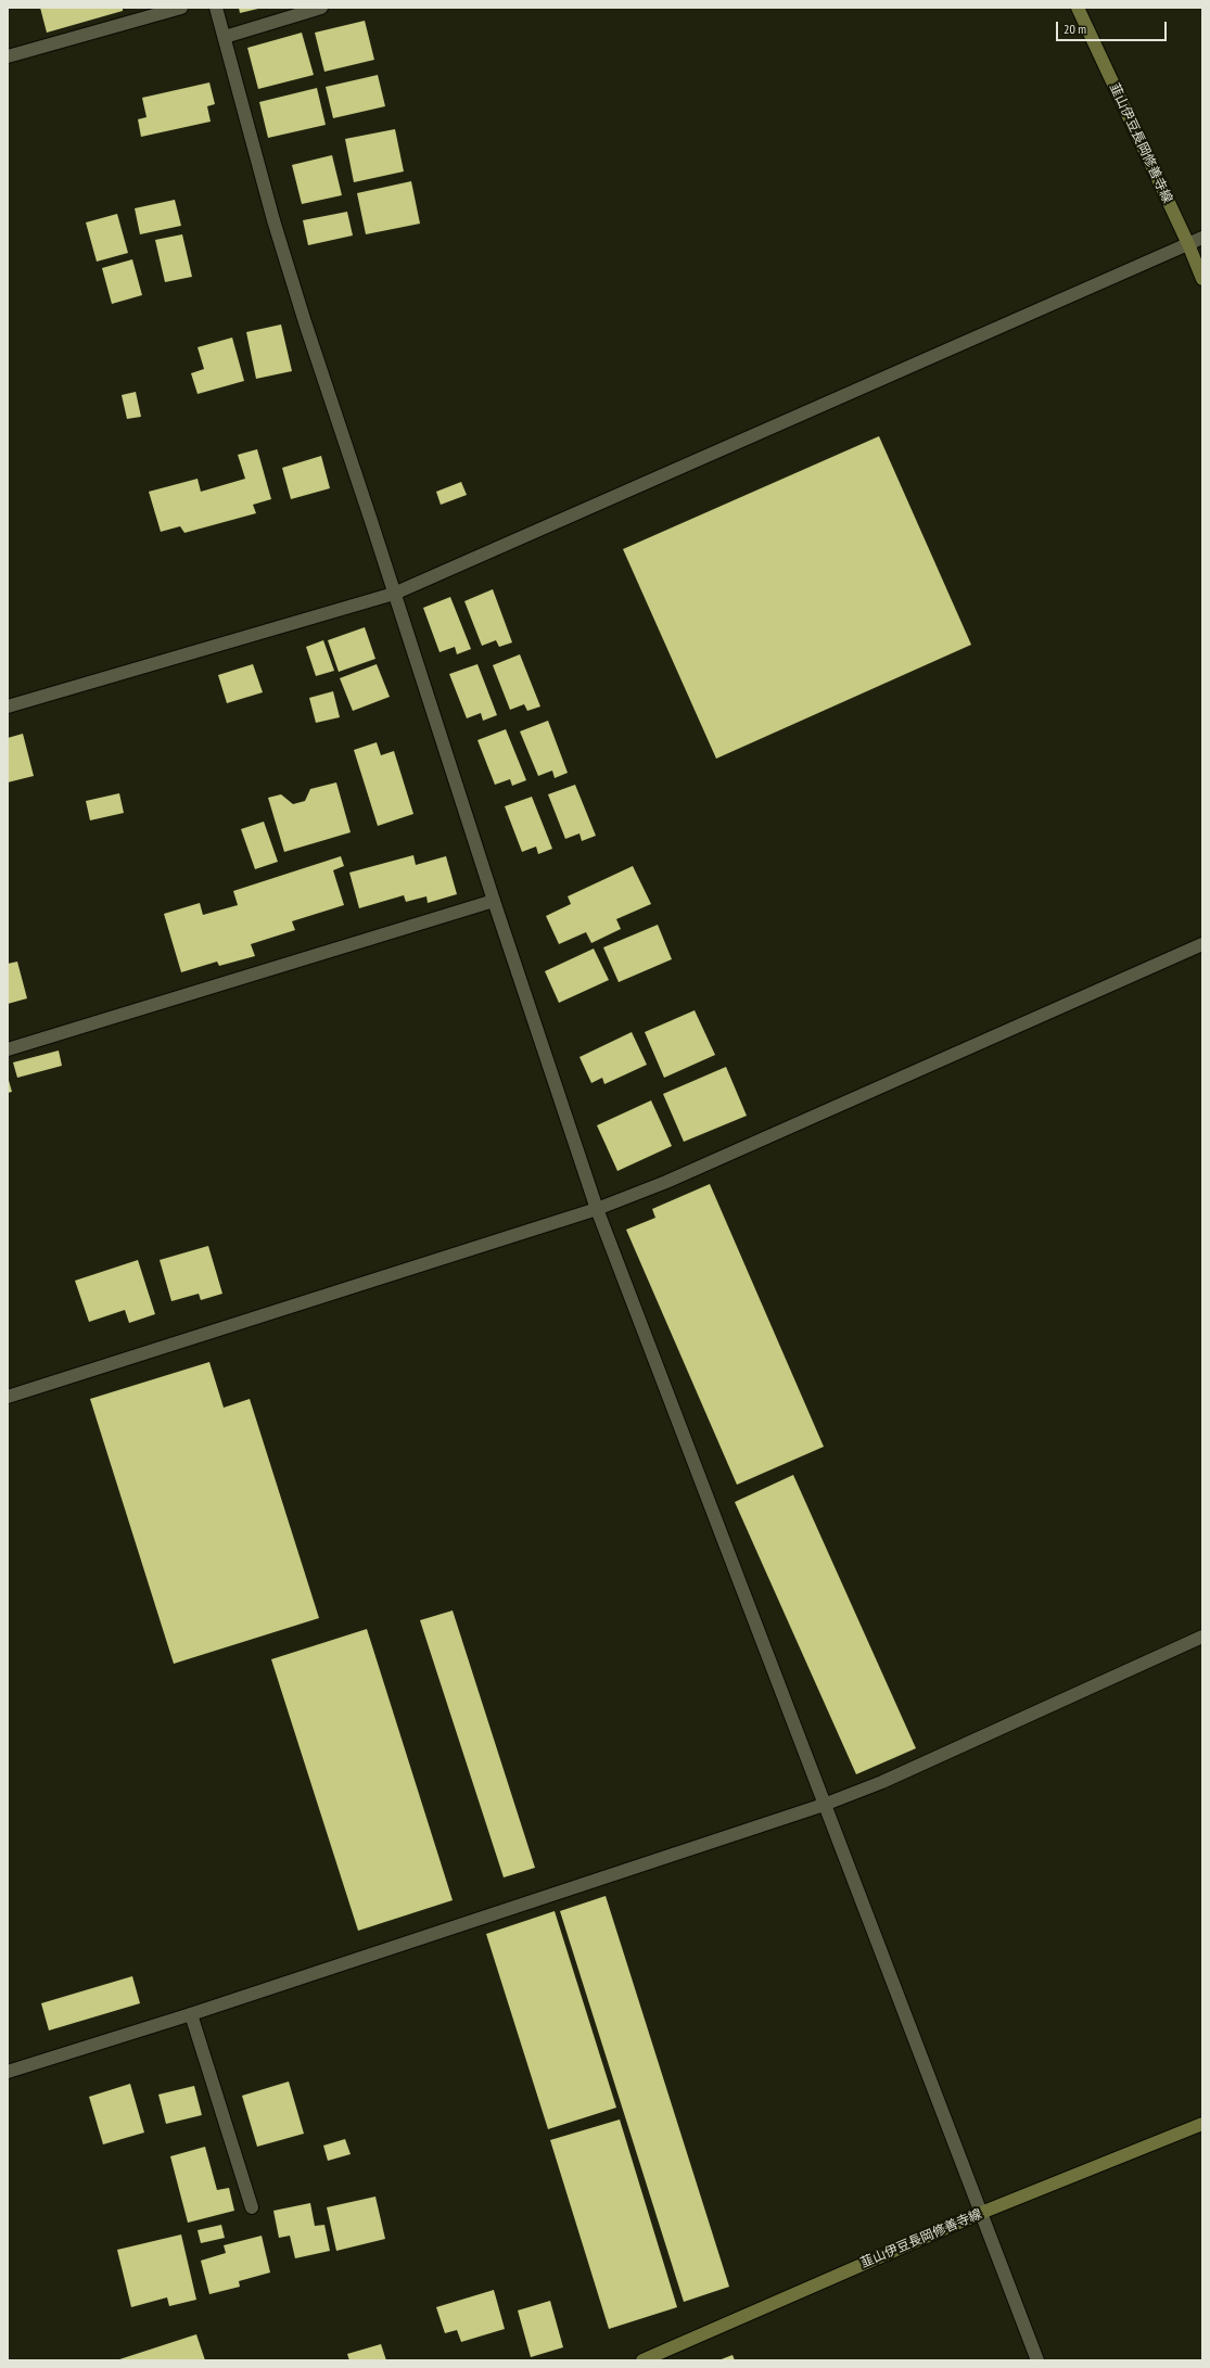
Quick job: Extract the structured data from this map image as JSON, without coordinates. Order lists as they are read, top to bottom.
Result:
{
  "streets": {
    "main road": ["韮山伊豆長岡修善寺線"]
  },
  "scale_bar": "20 m"
}
